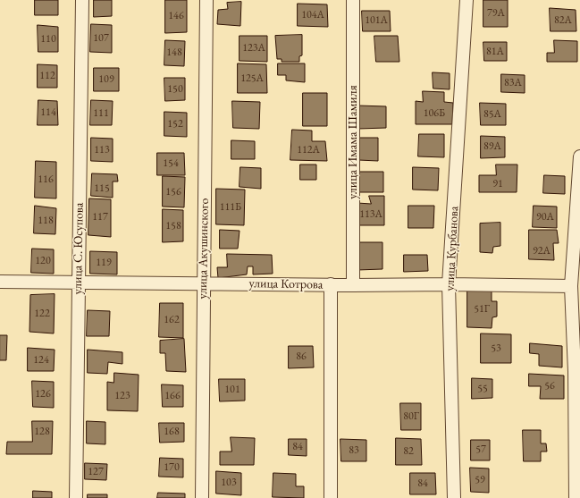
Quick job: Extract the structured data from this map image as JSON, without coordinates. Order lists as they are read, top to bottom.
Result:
{
  "streets": {
    "street": [
      "улица Имама Шамиля",
      "улица С. Юсупова",
      "улица Акушинского",
      "улица Курбанова",
      "улица Котрова"
    ]
  },
  "crossings": [
    ["улица Имама Шамиля", "улица Котрова"],
    ["улица С. Юсупова", "улица Котрова"],
    ["улица Акушинского", "улица Котрова"],
    ["улица Курбанова", "улица Котрова"]
  ],
  "house_numbers": [
    "79А",
    "104А",
    "146",
    "101А",
    "82А",
    "107",
    "110",
    "123А",
    "81А",
    "148",
    "112",
    "125А",
    "109",
    "83А",
    "150",
    "114",
    "111",
    "106Б",
    "85А",
    "152",
    "89А",
    "113",
    "112А",
    "154",
    "116",
    "91",
    "115",
    "156",
    "111Б",
    "113А",
    "117",
    "90А",
    "118",
    "158",
    "92А",
    "120",
    "119",
    "51Г",
    "122",
    "162",
    "53",
    "86",
    "124",
    "56",
    "55",
    "101",
    "126",
    "123",
    "166",
    "80Г",
    "128",
    "168",
    "84",
    "57",
    "83",
    "82",
    "170",
    "127",
    "59",
    "103",
    "84"
  ]
}
